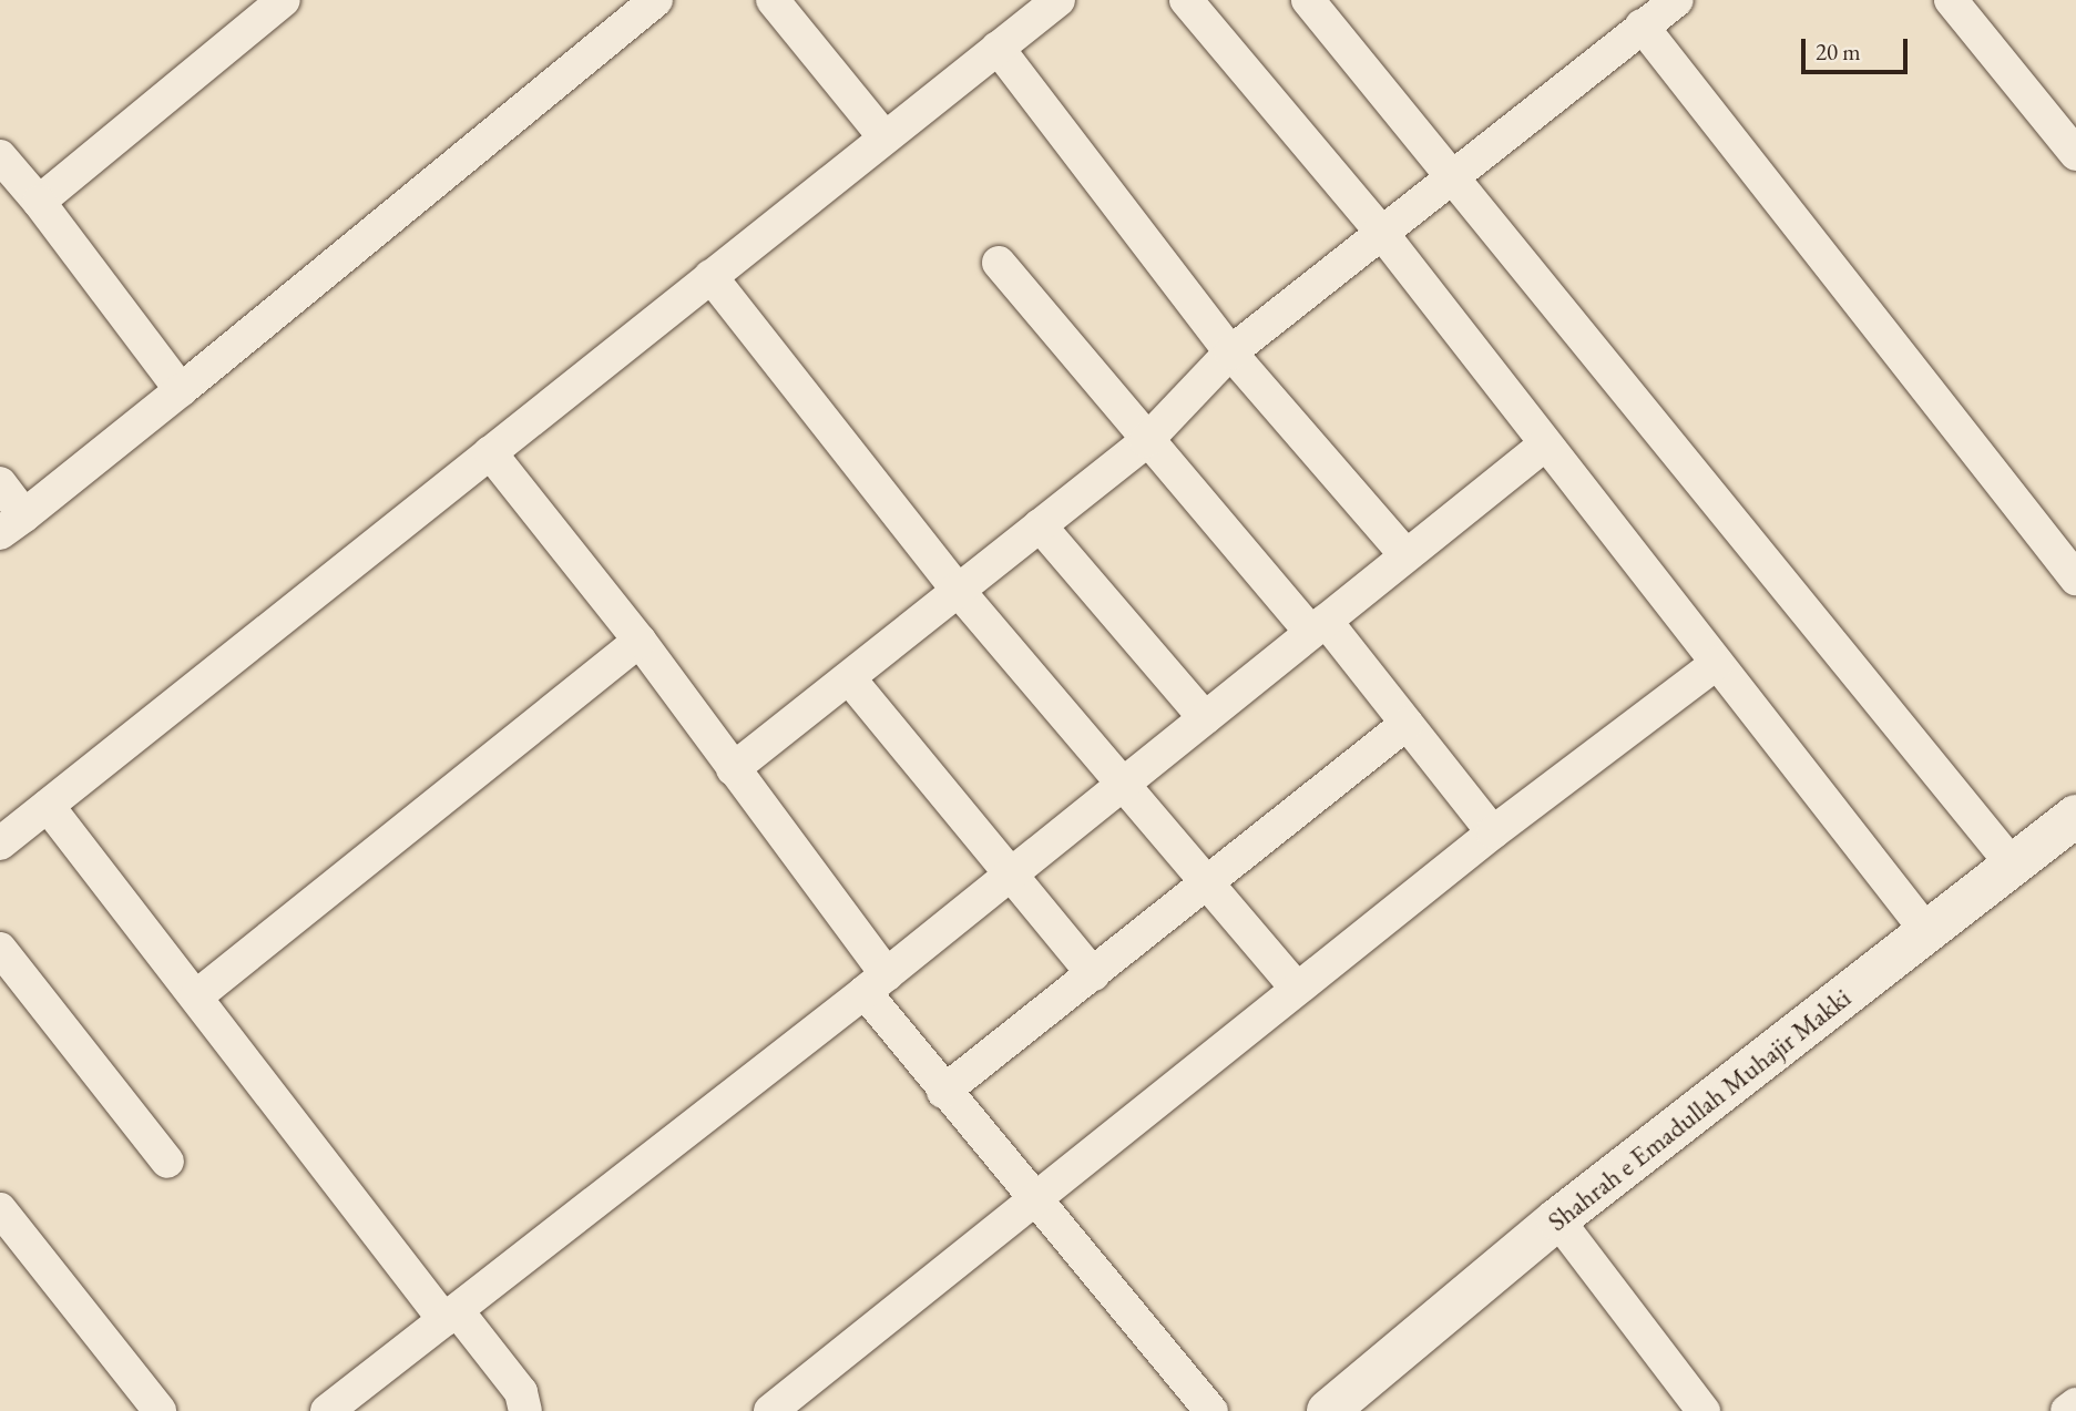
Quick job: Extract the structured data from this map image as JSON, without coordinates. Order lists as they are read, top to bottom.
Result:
{
  "streets": {
    "street": ["Shahrah e Emadullah Muhajir Makki"]
  },
  "scale_bar": "20 m"
}
